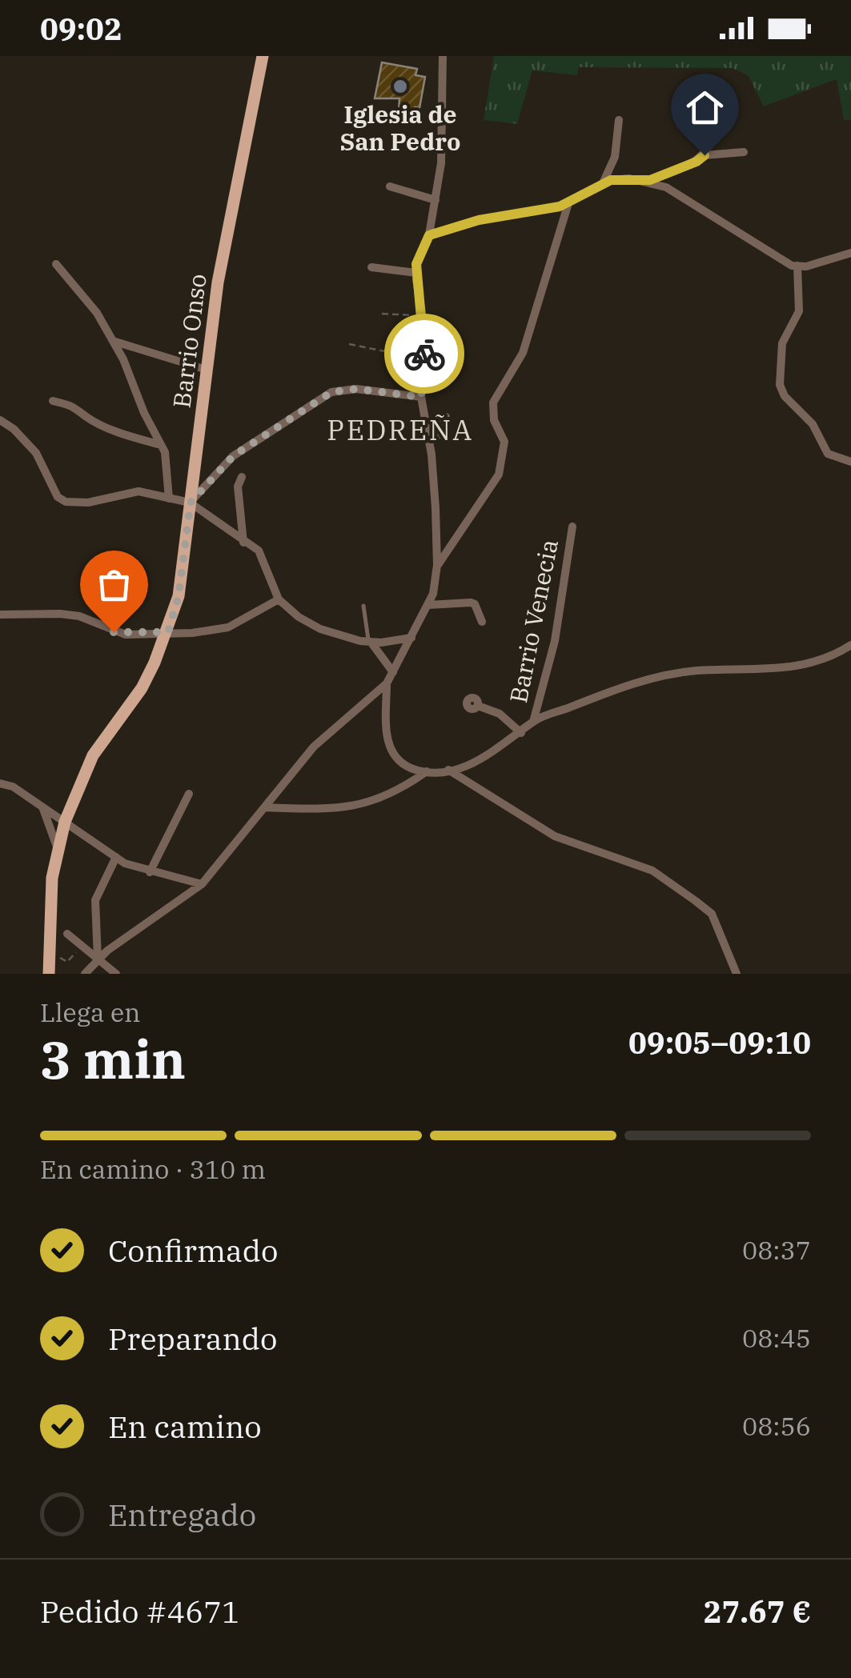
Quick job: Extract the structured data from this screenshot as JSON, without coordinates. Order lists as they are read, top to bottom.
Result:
{
  "streets": {
    "main road": ["Barrio Onso"],
    "street": ["Barrio Venecia"]
  },
  "districts": ["PEDREÑA"],
  "places": ["Iglesia de San Pedro"],
  "page": {
    "status": "09:02",
    "heading": ["3 min", "Llega en", "09:05–09:10"],
    "panel": ["Pedido #4671", "27.67 €"],
    "bar": "En camino · 310 m",
    "list": [
      ["Confirmado", "08:37"],
      ["Preparando", "08:45"],
      ["En camino", "08:56"],
      "Entregado"
    ]
  }
}
